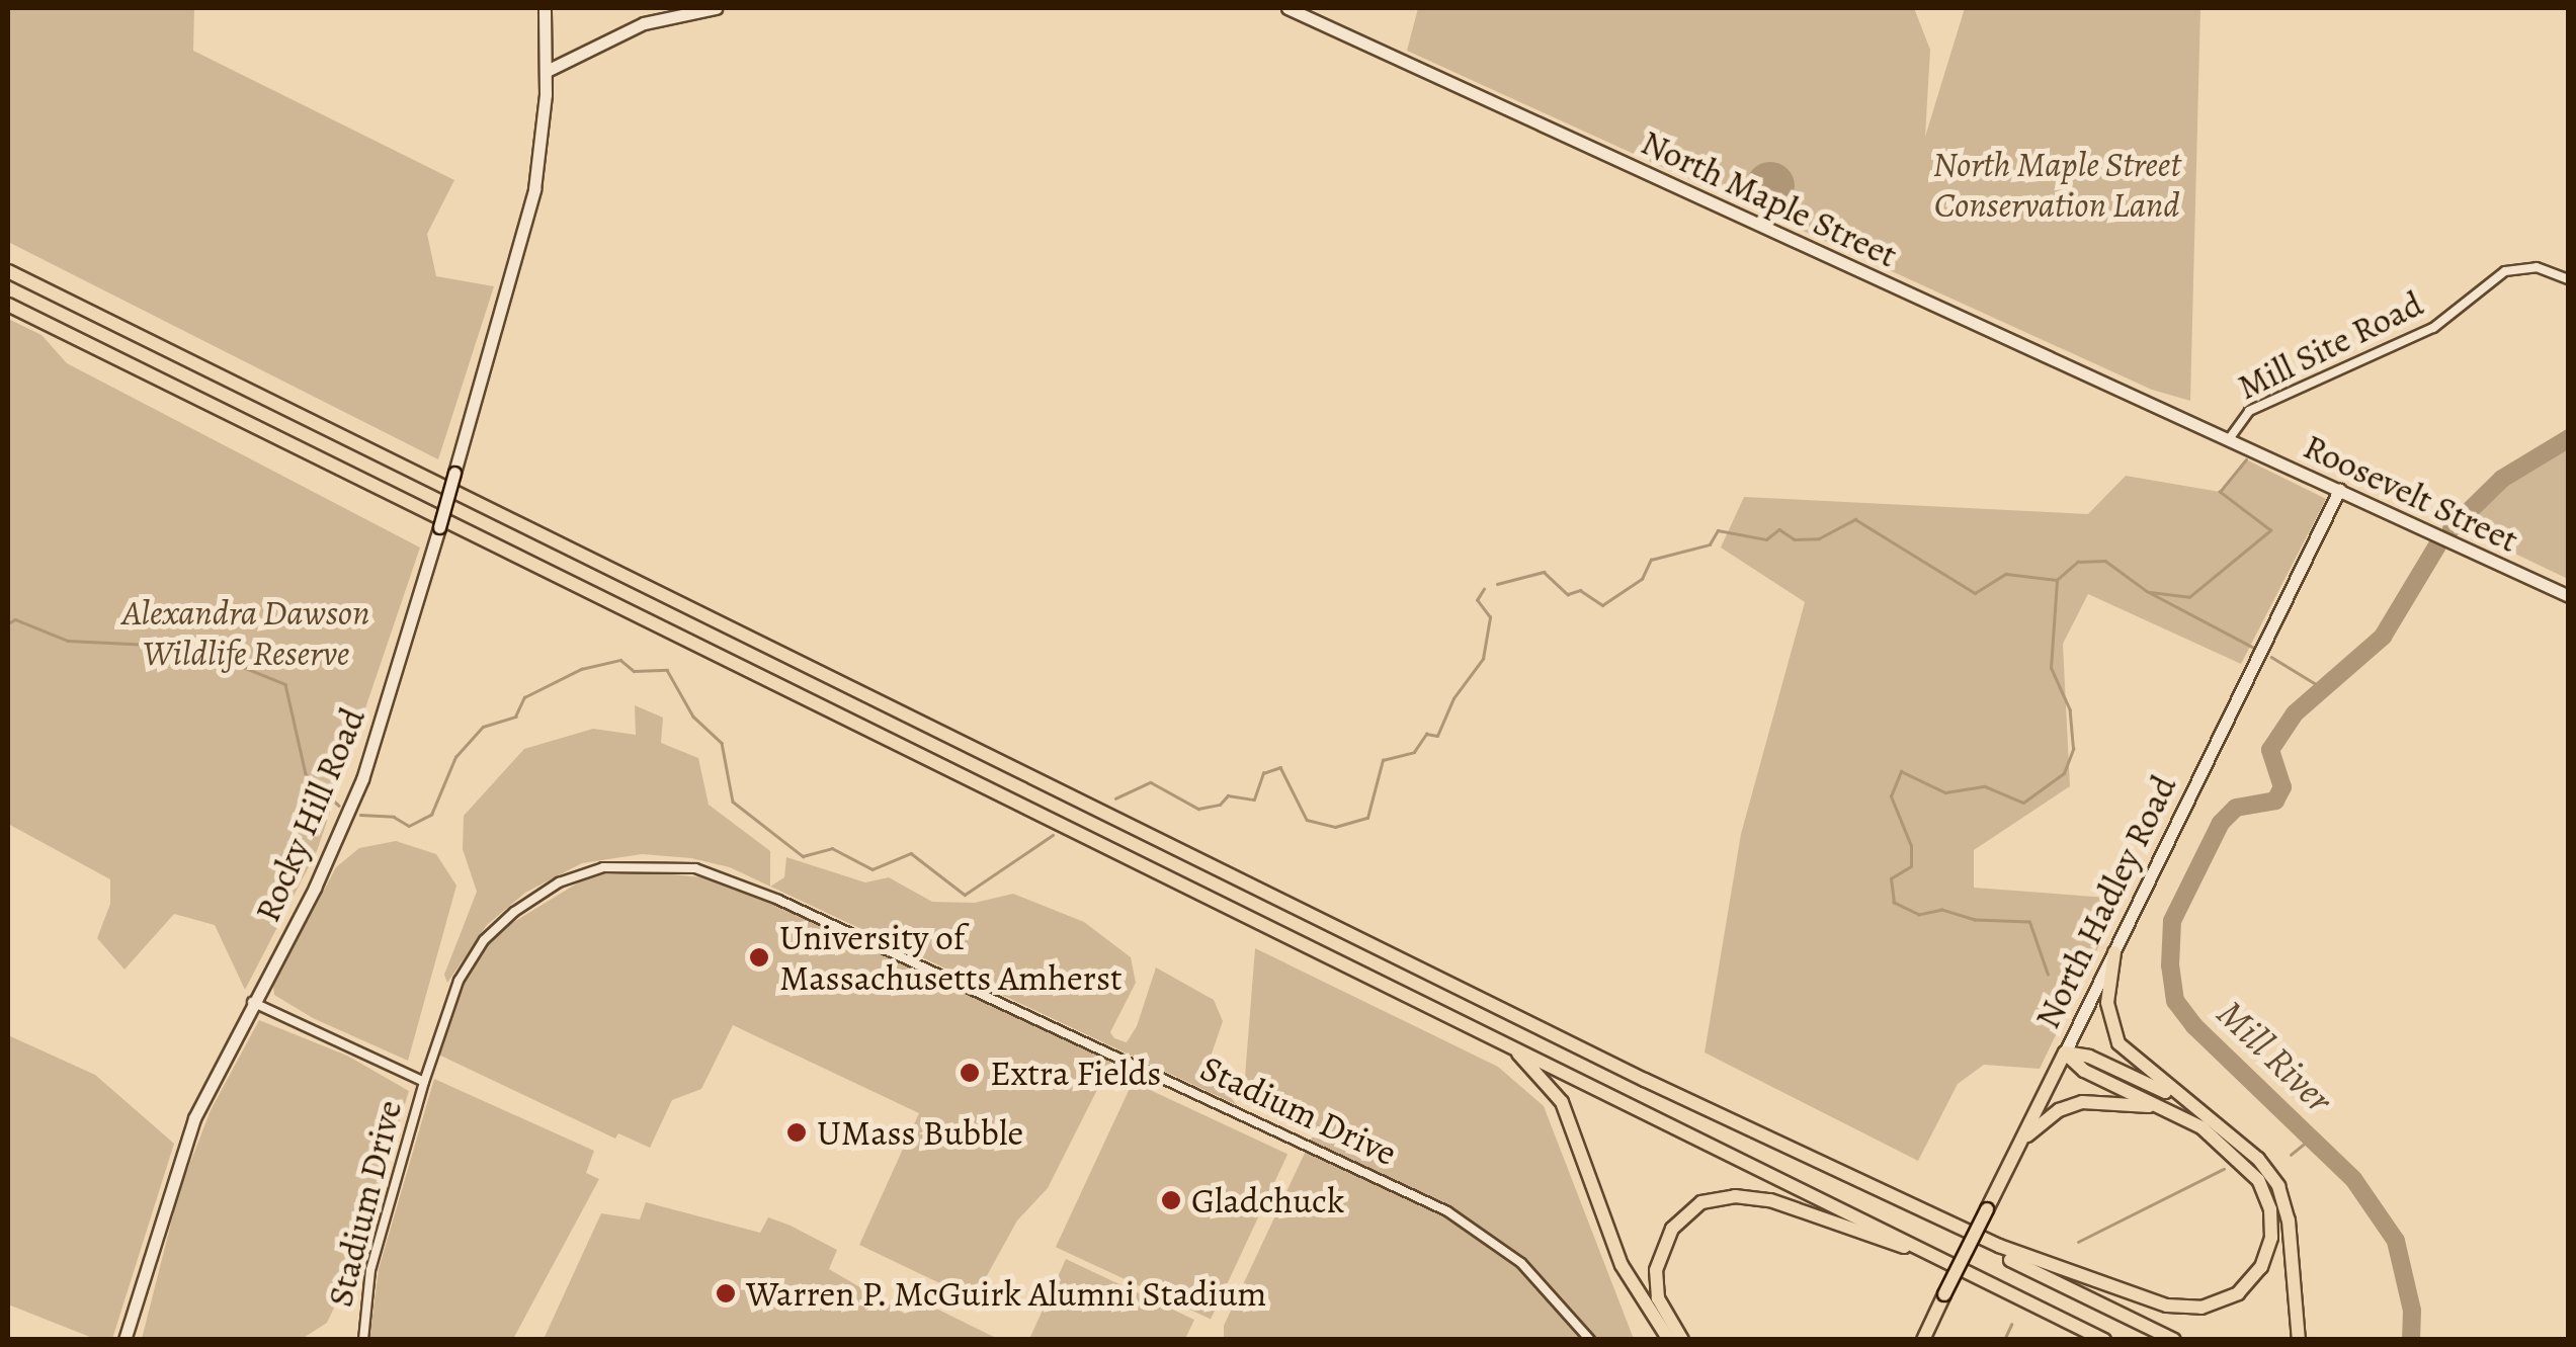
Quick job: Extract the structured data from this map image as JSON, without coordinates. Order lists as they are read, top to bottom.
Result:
{
  "streets": {
    "main road": [
      "North Maple Street",
      "Roosevelt Street",
      "Rocky Hill Road",
      "North Hadley Road"
    ],
    "street": ["Mill Site Road", "Stadium Drive"]
  },
  "crossings": [
    ["North Maple Street", "Mill Site Road"],
    ["North Maple Street", "Roosevelt Street"],
    ["Mill Site Road", "Roosevelt Street"],
    ["Roosevelt Street", "North Hadley Road"],
    ["Rocky Hill Road", "Stadium Drive"]
  ],
  "water": ["Mill River"],
  "parks": ["North Maple Street Conservation Land", "Alexandra Dawson Wildlife Reserve"],
  "places": [
    "University of Massachusetts Amherst",
    "Extra Fields",
    "UMass Bubble",
    "Gladchuck",
    "Warren P. McGuirk Alumni Stadium"
  ]
}
